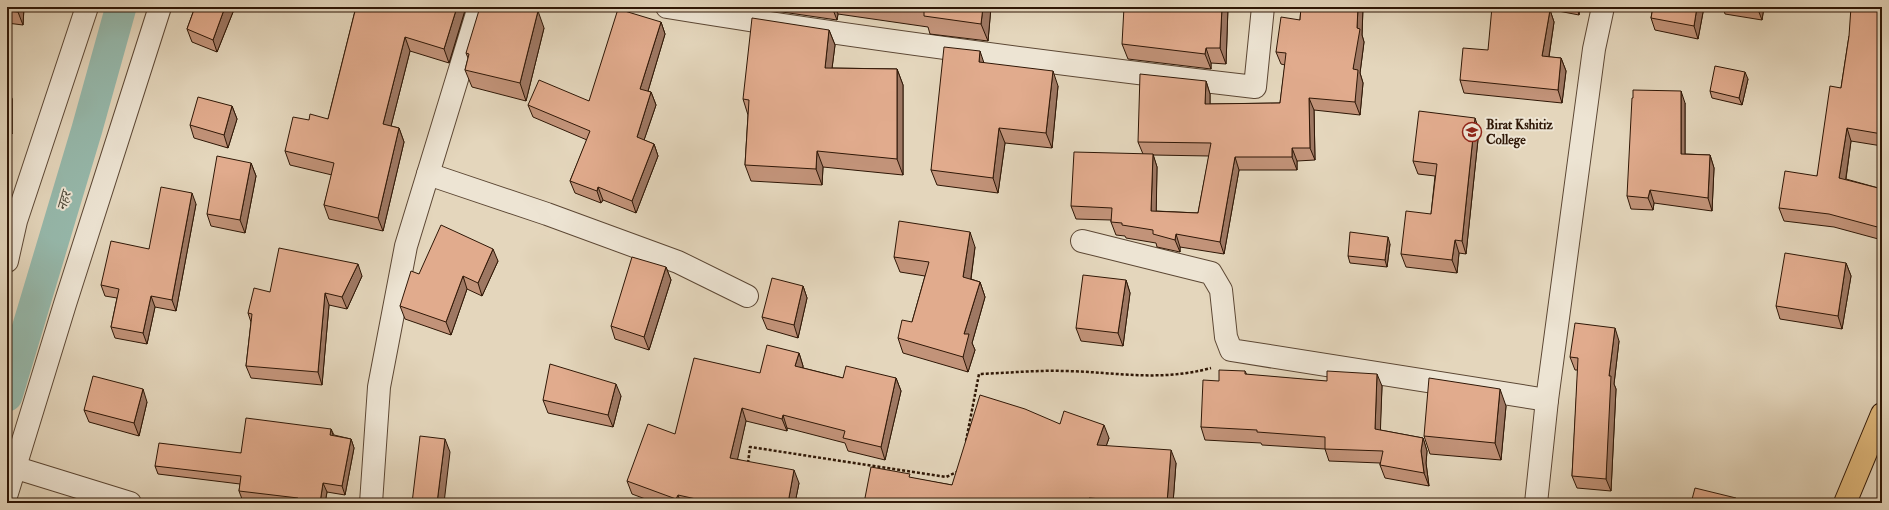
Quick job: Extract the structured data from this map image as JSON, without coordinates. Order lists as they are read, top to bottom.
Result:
{
  "water": ["नहर"],
  "places": {
    "school or university": ["Birat Kshitiz College"]
  }
}
